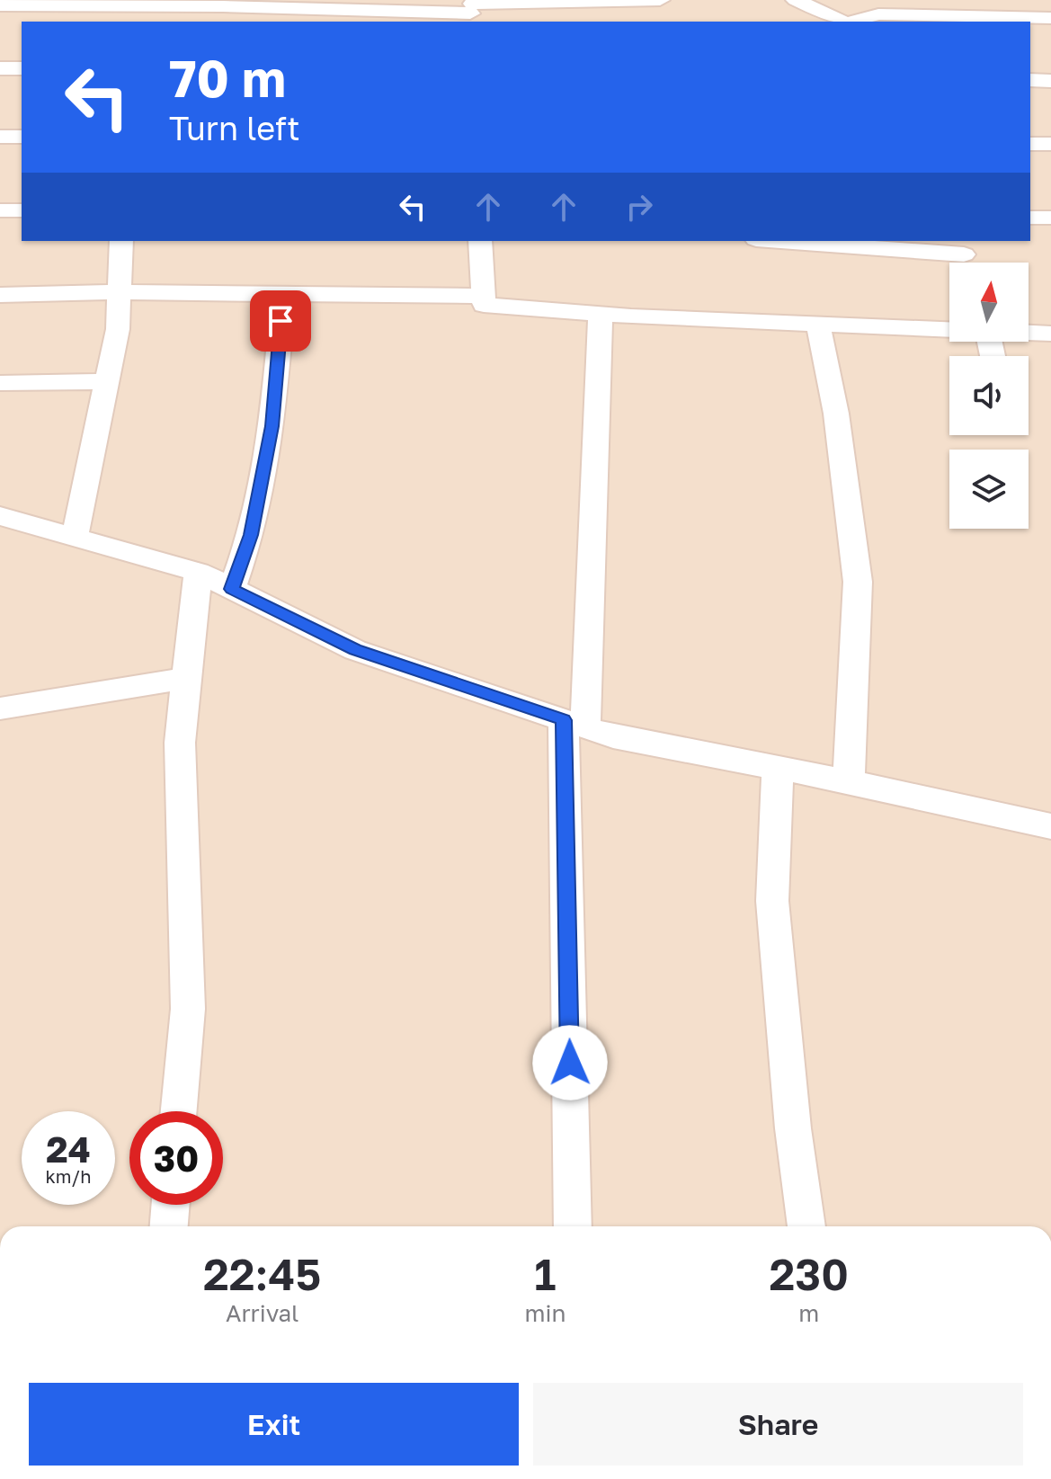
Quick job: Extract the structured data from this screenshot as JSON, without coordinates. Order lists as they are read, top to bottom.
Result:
{
  "north": "top",
  "page": {
    "turn": ["70 m", "Turn left"],
    "speed": "24 km/h",
    "limit": "30",
    "eta": [
      "22:45",
      "Arrival",
      "1",
      "min",
      "230",
      "m"
    ],
    "buttons": ["Exit", "Share"]
  }
}
